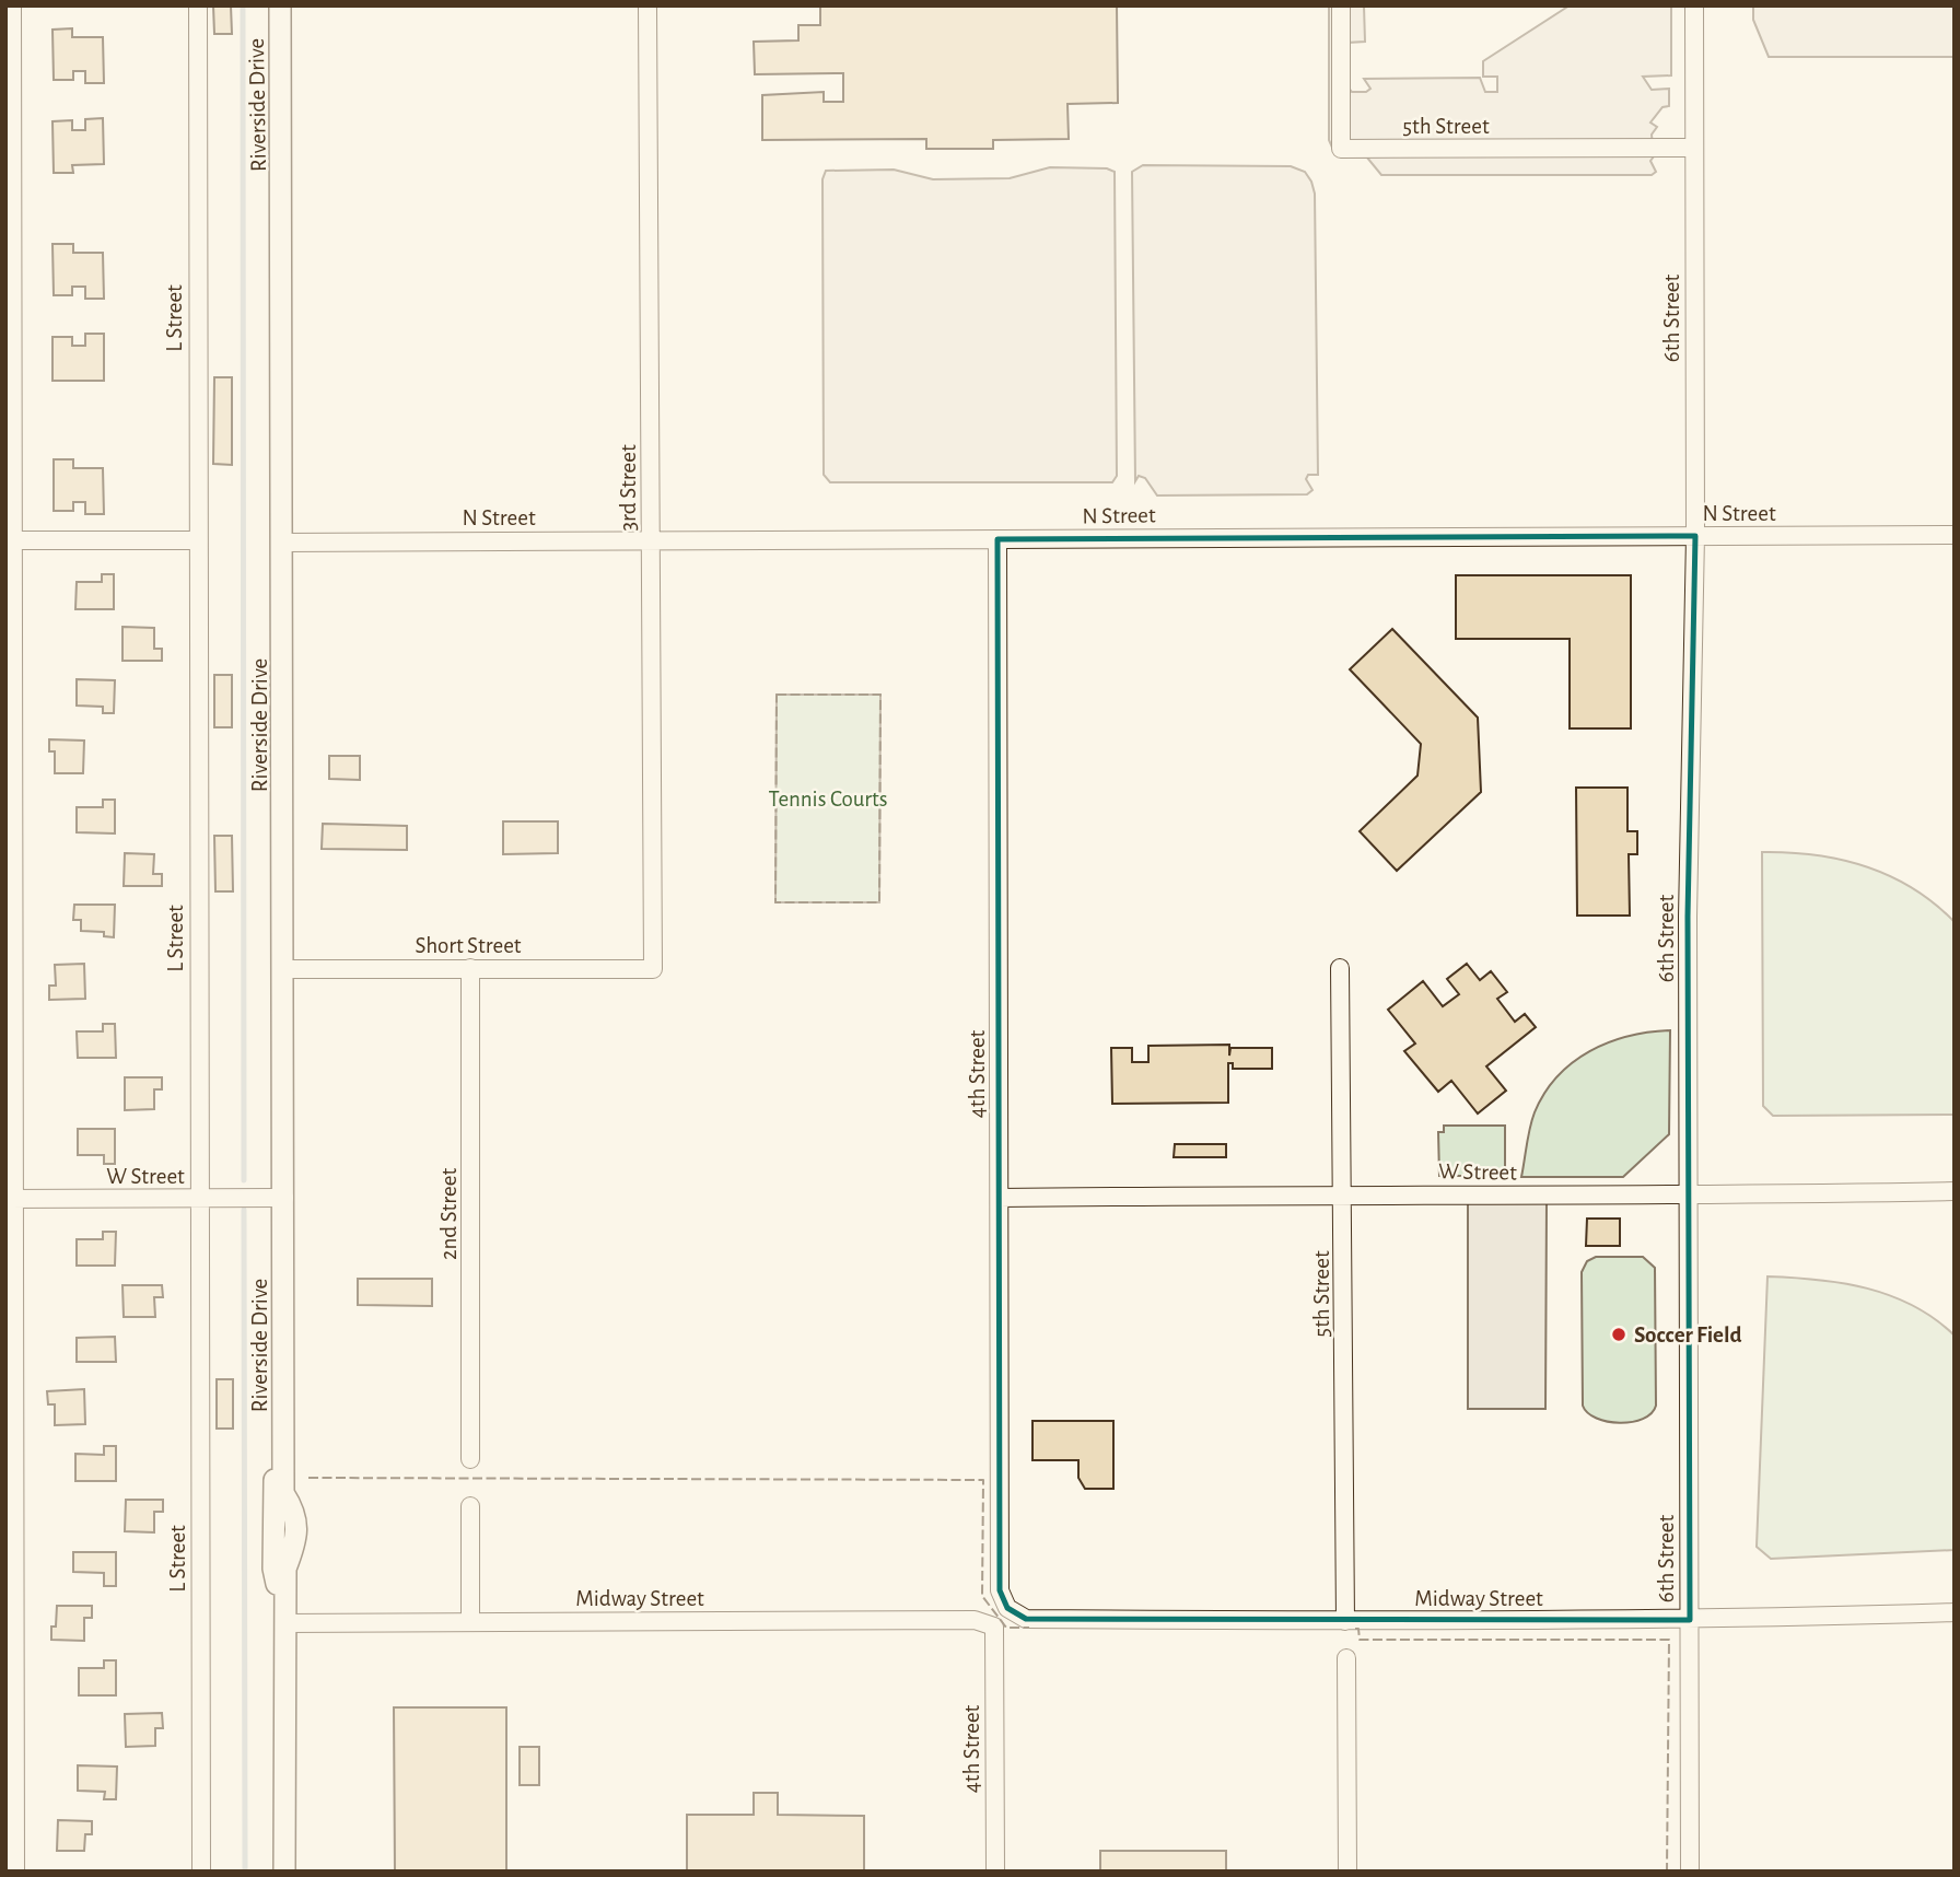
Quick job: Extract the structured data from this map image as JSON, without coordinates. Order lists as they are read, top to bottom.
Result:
{
  "streets": {
    "street": [
      "Riverside Drive",
      "5th Street",
      "L Street",
      "6th Street",
      "3rd Street",
      "N Street",
      "Short Street",
      "4th Street",
      "W Street",
      "2nd Street",
      "Midway Street"
    ]
  },
  "crossings": [
    ["Riverside Drive", "N Street"],
    ["Riverside Drive", "Short Street"],
    ["Riverside Drive", "W Street"],
    ["Riverside Drive", "Midway Street"],
    ["5th Street", "6th Street"],
    ["5th Street", "W Street"],
    ["5th Street", "Midway Street"],
    ["L Street", "W Street"],
    ["6th Street", "N Street"],
    ["6th Street", "W Street"],
    ["6th Street", "Midway Street"],
    ["3rd Street", "N Street"],
    ["3rd Street", "Short Street"],
    ["N Street", "4th Street"],
    ["Short Street", "2nd Street"],
    ["4th Street", "W Street"],
    ["4th Street", "Midway Street"]
  ],
  "parks": ["Tennis Courts"],
  "places": ["Soccer Field"]
}
